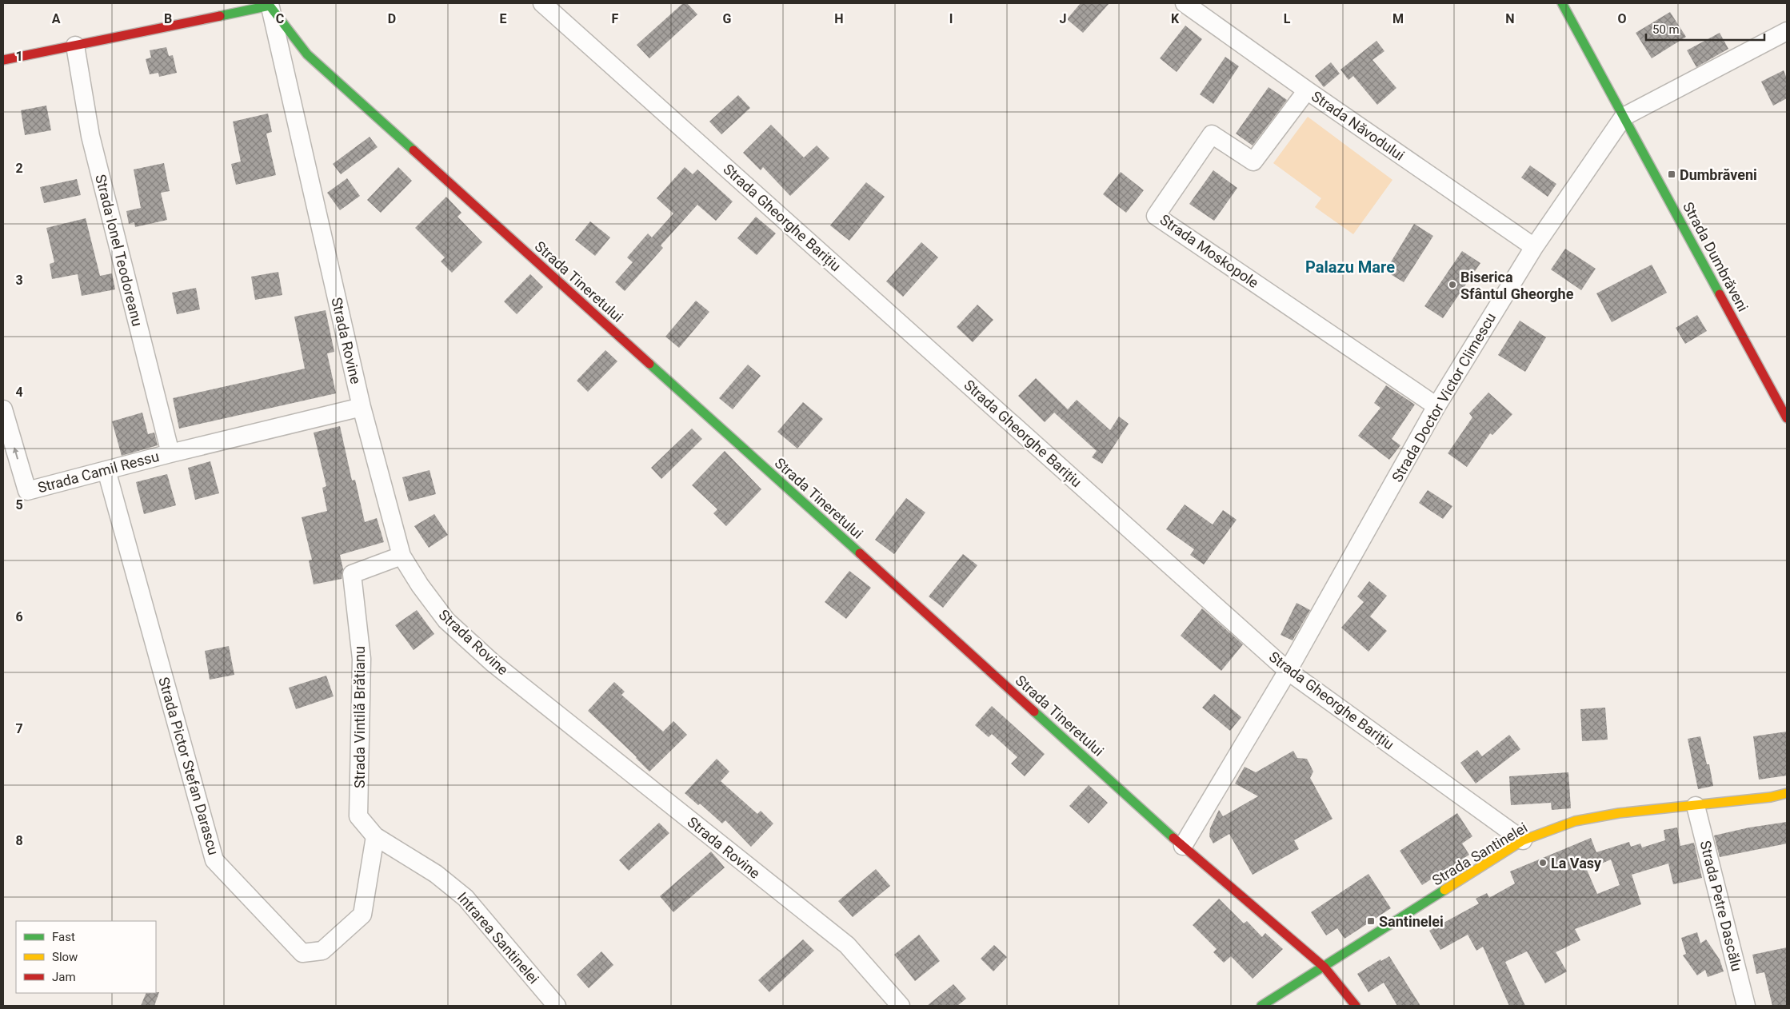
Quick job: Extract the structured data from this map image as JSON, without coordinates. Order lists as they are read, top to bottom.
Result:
{
  "streets": {
    "street": [
      "Strada Năvodului",
      "Strada Gheorghe Barițiu",
      "Strada Ionel Teodoreanu",
      "Strada Moskopole",
      "Strada Dumbrăveni",
      "Strada Tineretului",
      "Strada Rovine",
      "Strada Doctor Victor Climescu",
      "Strada Camil Ressu",
      "Strada Vintilă Brătianu",
      "Strada Pictor Stefan Darascu",
      "Strada Santinelei",
      "Strada Petre Dascălu",
      "Intrarea Santinelei"
    ]
  },
  "crossings": [
    ["Strada Năvodului", "Strada Moskopole"],
    ["Strada Năvodului", "Strada Doctor Victor Climescu"],
    ["Strada Gheorghe Barițiu", "Strada Doctor Victor Climescu"],
    ["Strada Gheorghe Barițiu", "Strada Santinelei"],
    ["Strada Ionel Teodoreanu", "Strada Camil Ressu"],
    ["Strada Moskopole", "Strada Doctor Victor Climescu"],
    ["Strada Dumbrăveni", "Strada Doctor Victor Climescu"],
    ["Strada Tineretului", "Strada Rovine"],
    ["Strada Tineretului", "Strada Doctor Victor Climescu"],
    ["Strada Tineretului", "Strada Santinelei"],
    ["Strada Rovine", "Strada Camil Ressu"],
    ["Strada Rovine", "Strada Vintilă Brătianu"],
    ["Strada Camil Ressu", "Strada Pictor Stefan Darascu"],
    ["Strada Vintilă Brătianu", "Strada Pictor Stefan Darascu"],
    ["Strada Vintilă Brătianu", "Intrarea Santinelei"],
    ["Strada Santinelei", "Strada Petre Dascălu"]
  ],
  "districts": ["Palazu Mare"],
  "places": {
    "transit": ["Dumbrăveni", "Santinelei"],
    "other": ["Biserica Sfântul Gheorghe", "La Vasy"]
  },
  "legend": ["Fast", "Slow", "Jam"],
  "scale_bar": "50 m",
  "grid": {
    "columns": [
      "A",
      "B",
      "C",
      "D",
      "E",
      "F",
      "G",
      "H",
      "I",
      "J",
      "K",
      "L",
      "M",
      "N",
      "O"
    ],
    "rows": [
      "1",
      "2",
      "3",
      "4",
      "5",
      "6",
      "7",
      "8"
    ]
  }
}
